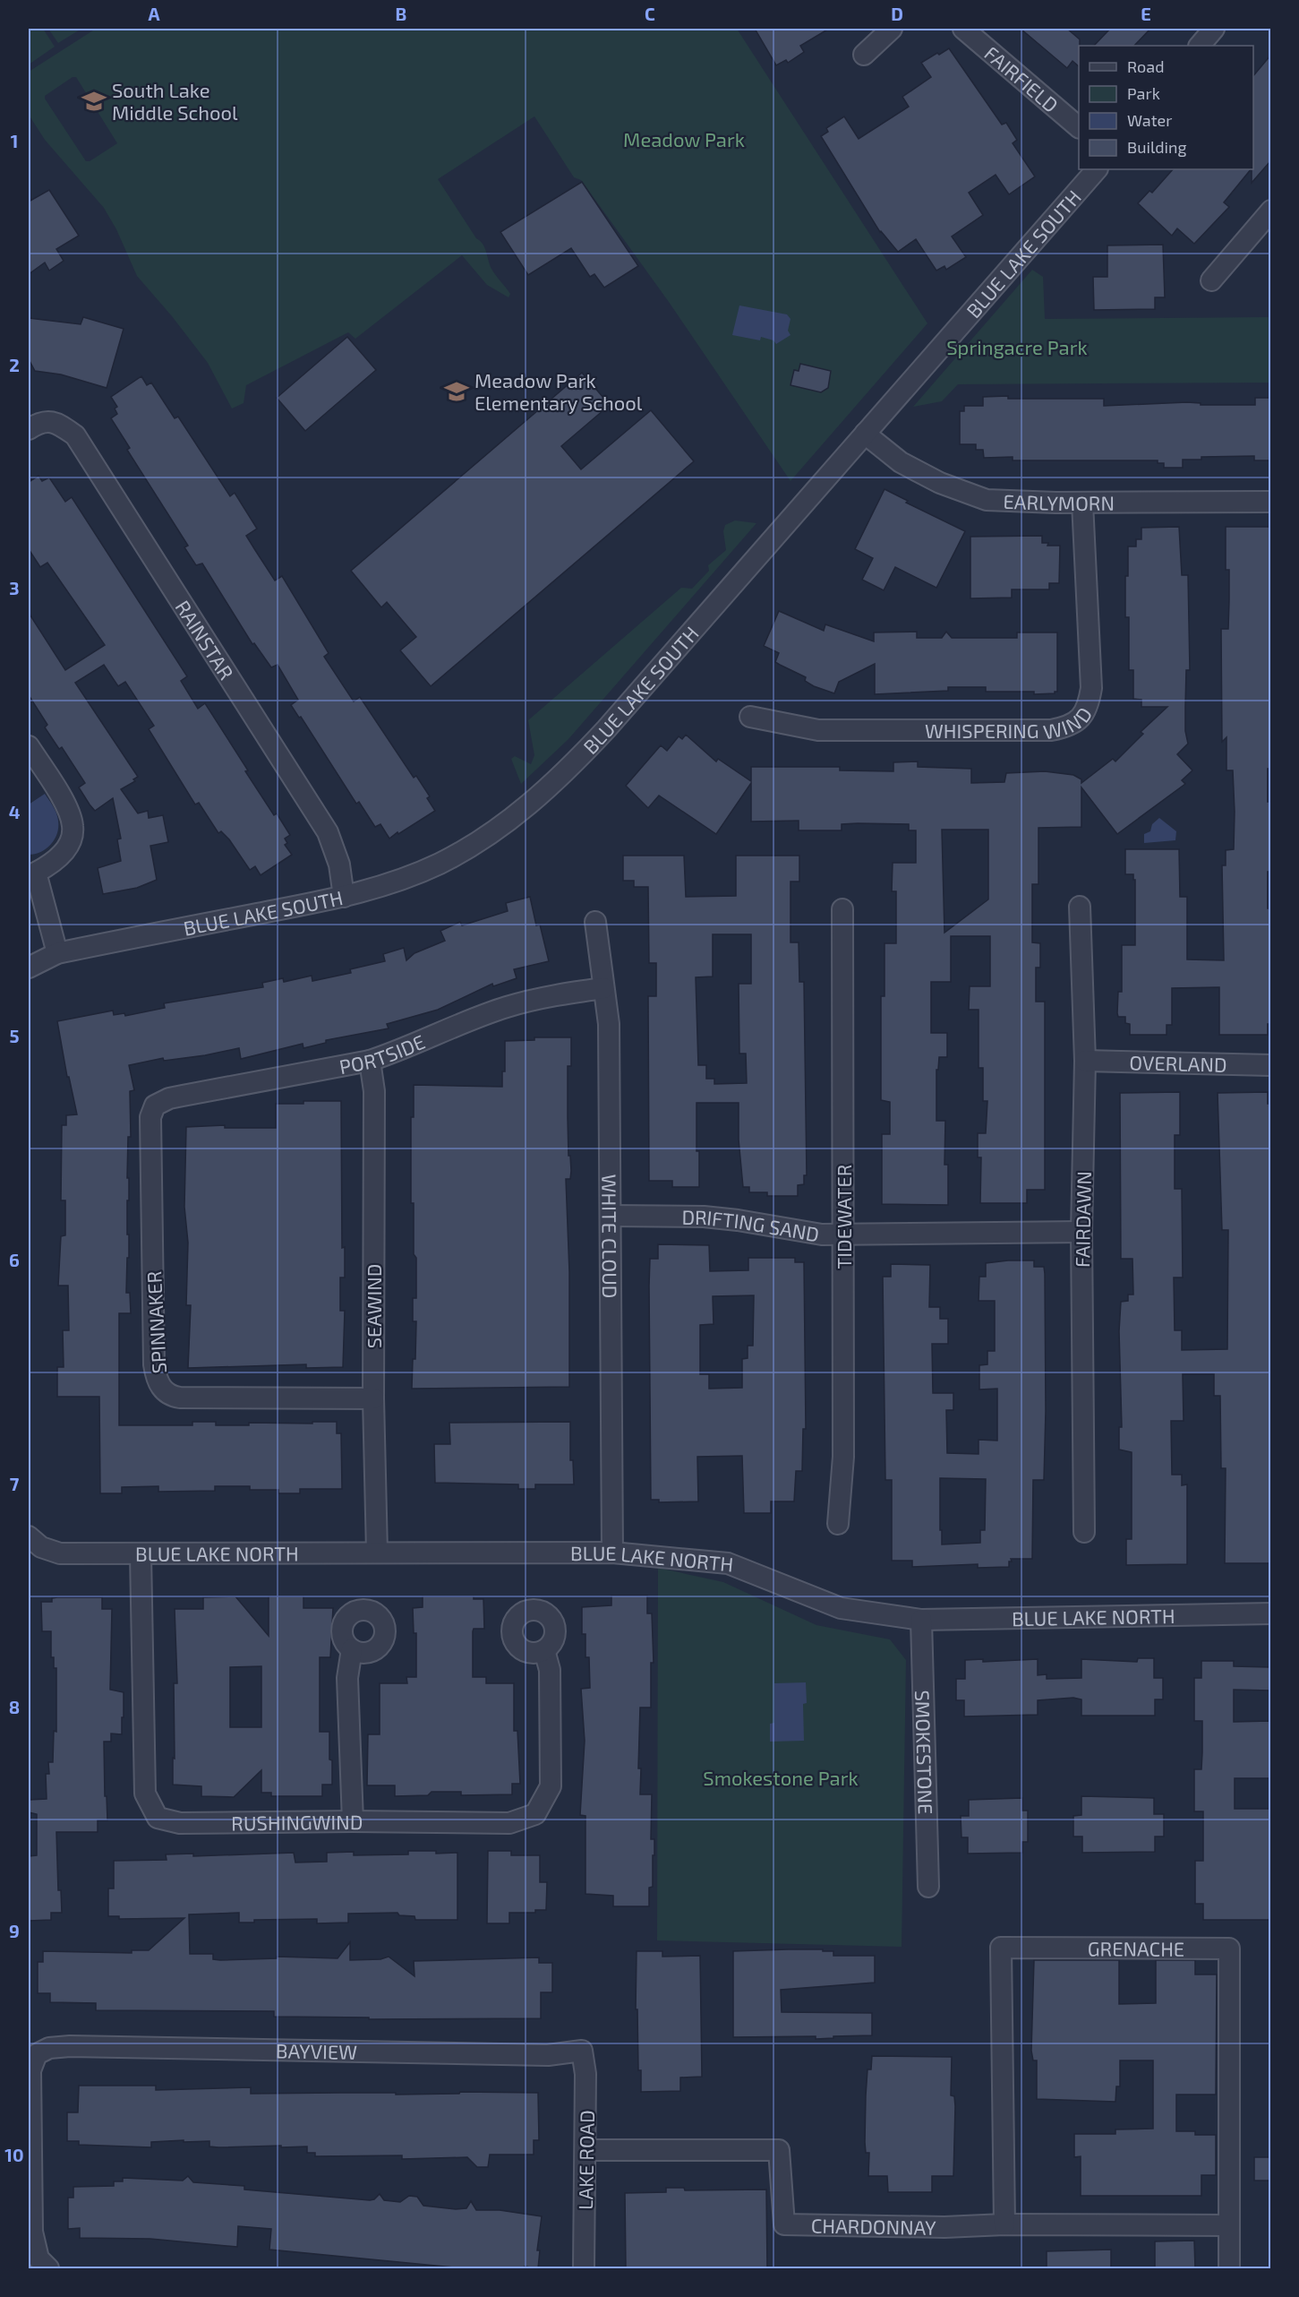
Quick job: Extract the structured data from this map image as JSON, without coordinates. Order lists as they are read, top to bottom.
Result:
{
  "streets": {
    "street": [
      "FAIRFIELD",
      "BLUE LAKE SOUTH",
      "EARLYMORN",
      "RAINSTAR",
      "WHISPERING WIND",
      "PORTSIDE",
      "OVERLAND",
      "TIDEWATER",
      "FAIRDAWN",
      "DRIFTING SAND",
      "WHITE CLOUD",
      "SEAWIND",
      "SPINNAKER",
      "BLUE LAKE NORTH",
      "SMOKESTONE",
      "RUSHINGWIND",
      "GRENACHE",
      "BAYVIEW",
      "LAKE ROAD",
      "CHARDONNAY"
    ]
  },
  "crossings": [
    ["BLUE LAKE SOUTH", "EARLYMORN"],
    ["BLUE LAKE SOUTH", "RAINSTAR"],
    ["EARLYMORN", "WHISPERING WIND"],
    ["PORTSIDE", "WHITE CLOUD"],
    ["PORTSIDE", "SEAWIND"],
    ["PORTSIDE", "SPINNAKER"],
    ["OVERLAND", "FAIRDAWN"],
    ["TIDEWATER", "DRIFTING SAND"],
    ["FAIRDAWN", "DRIFTING SAND"],
    ["DRIFTING SAND", "WHITE CLOUD"],
    ["WHITE CLOUD", "BLUE LAKE NORTH"],
    ["SEAWIND", "SPINNAKER"],
    ["SEAWIND", "BLUE LAKE NORTH"],
    ["BLUE LAKE NORTH", "SMOKESTONE"],
    ["BLUE LAKE NORTH", "RUSHINGWIND"],
    ["GRENACHE", "CHARDONNAY"],
    ["BAYVIEW", "LAKE ROAD"],
    ["LAKE ROAD", "CHARDONNAY"]
  ],
  "parks": ["Meadow Park", "Springacre Park", "Smokestone Park"],
  "places": {
    "school or university": ["South Lake Middle School", "Meadow Park Elementary School"]
  },
  "legend": [
    "Road",
    "Park",
    "Water",
    "Building"
  ],
  "grid": {
    "columns": [
      "A",
      "B",
      "C",
      "D",
      "E"
    ],
    "rows": [
      "1",
      "2",
      "3",
      "4",
      "5",
      "6",
      "7",
      "8",
      "9",
      "10"
    ]
  }
}
